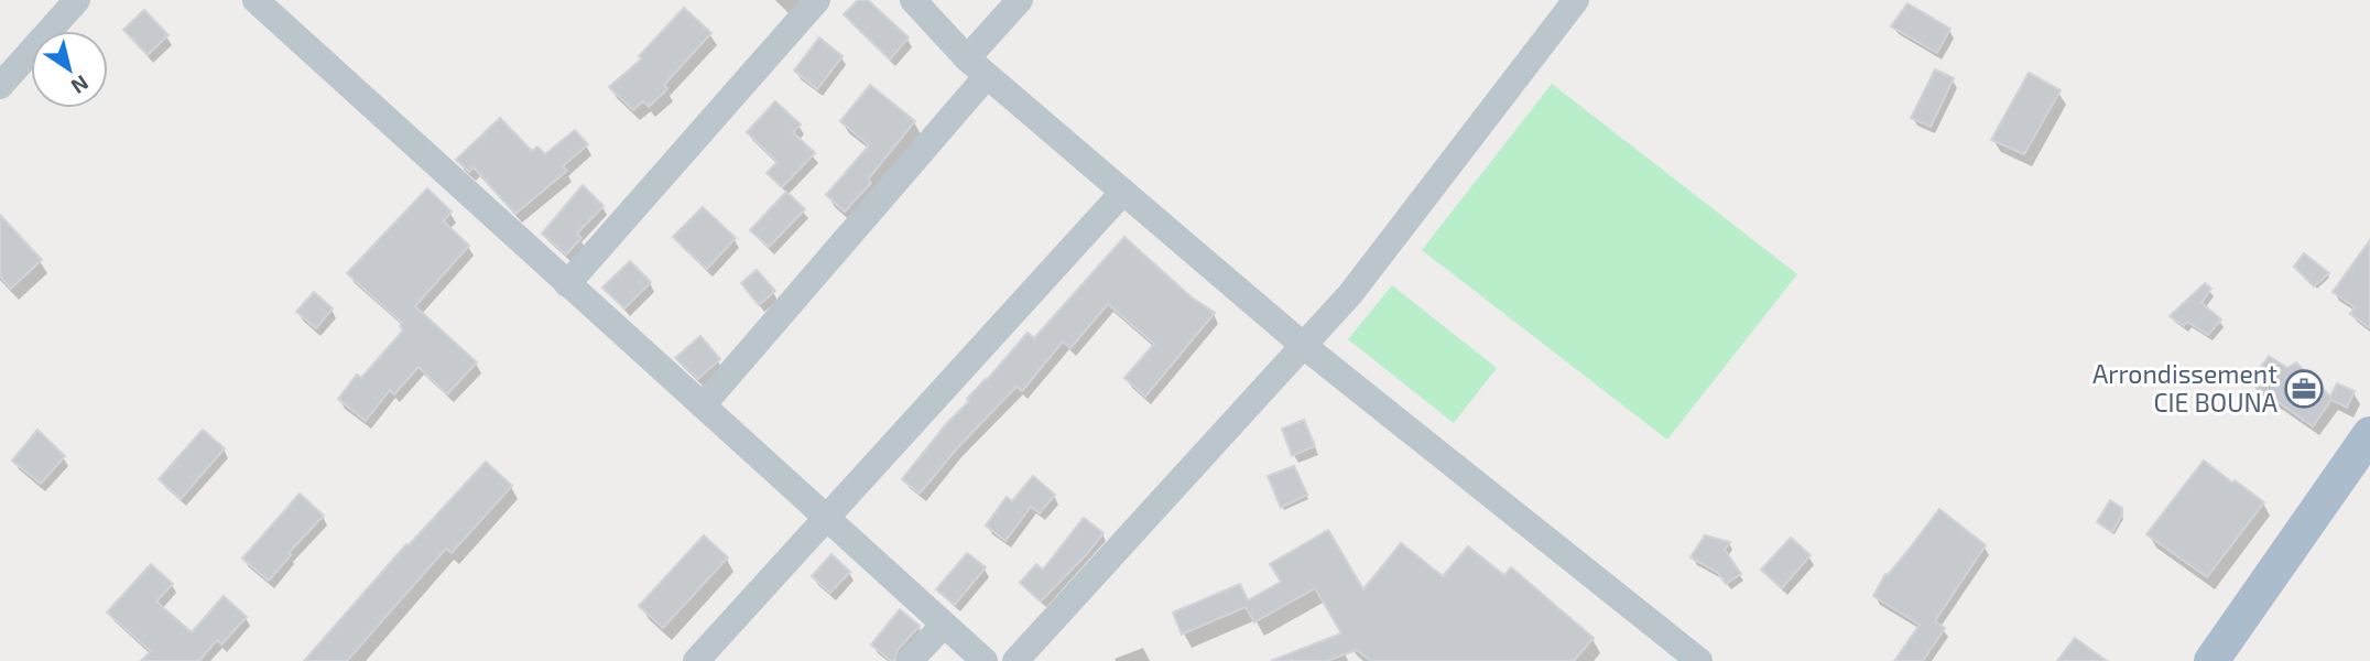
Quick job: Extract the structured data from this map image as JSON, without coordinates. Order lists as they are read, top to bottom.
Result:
{
  "places": {
    "office": ["Arrondissement CIE BOUNA"]
  },
  "north": "bottom right"
}
